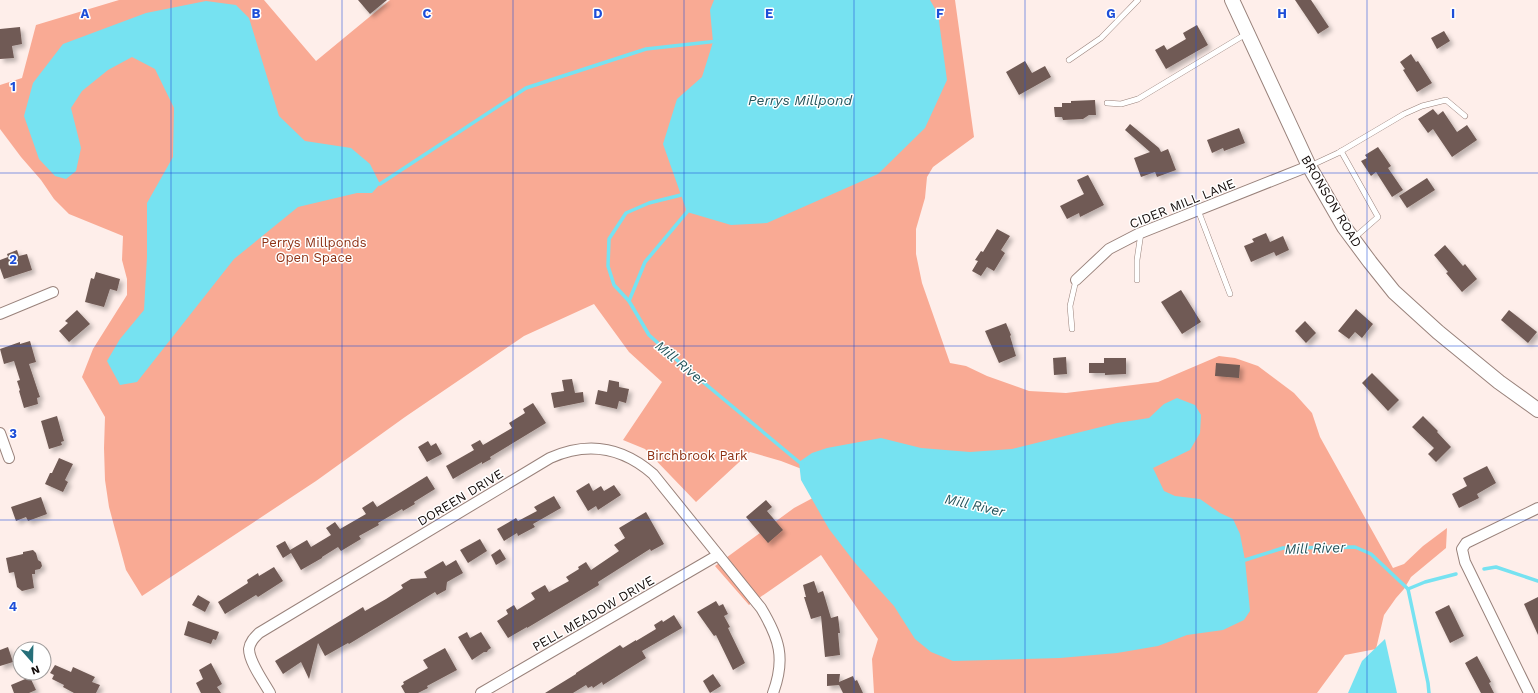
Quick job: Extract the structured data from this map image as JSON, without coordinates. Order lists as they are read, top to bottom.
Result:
{
  "streets": {
    "main road": ["BRONSON ROAD"],
    "street": ["CIDER MILL LANE", "DOREEN DRIVE", "PELL MEADOW DRIVE"]
  },
  "crossings": [
    ["BRONSON ROAD", "CIDER MILL LANE"],
    ["DOREEN DRIVE", "PELL MEADOW DRIVE"]
  ],
  "water": ["Perrys Millpond", "Mill River"],
  "parks": ["Perrys Millponds Open Space", "Birchbrook Park"],
  "north": "bottom",
  "grid": {
    "columns": [
      "A",
      "B",
      "C",
      "D",
      "E",
      "F",
      "G",
      "H",
      "I"
    ],
    "rows": [
      "1",
      "2",
      "3",
      "4"
    ]
  }
}
